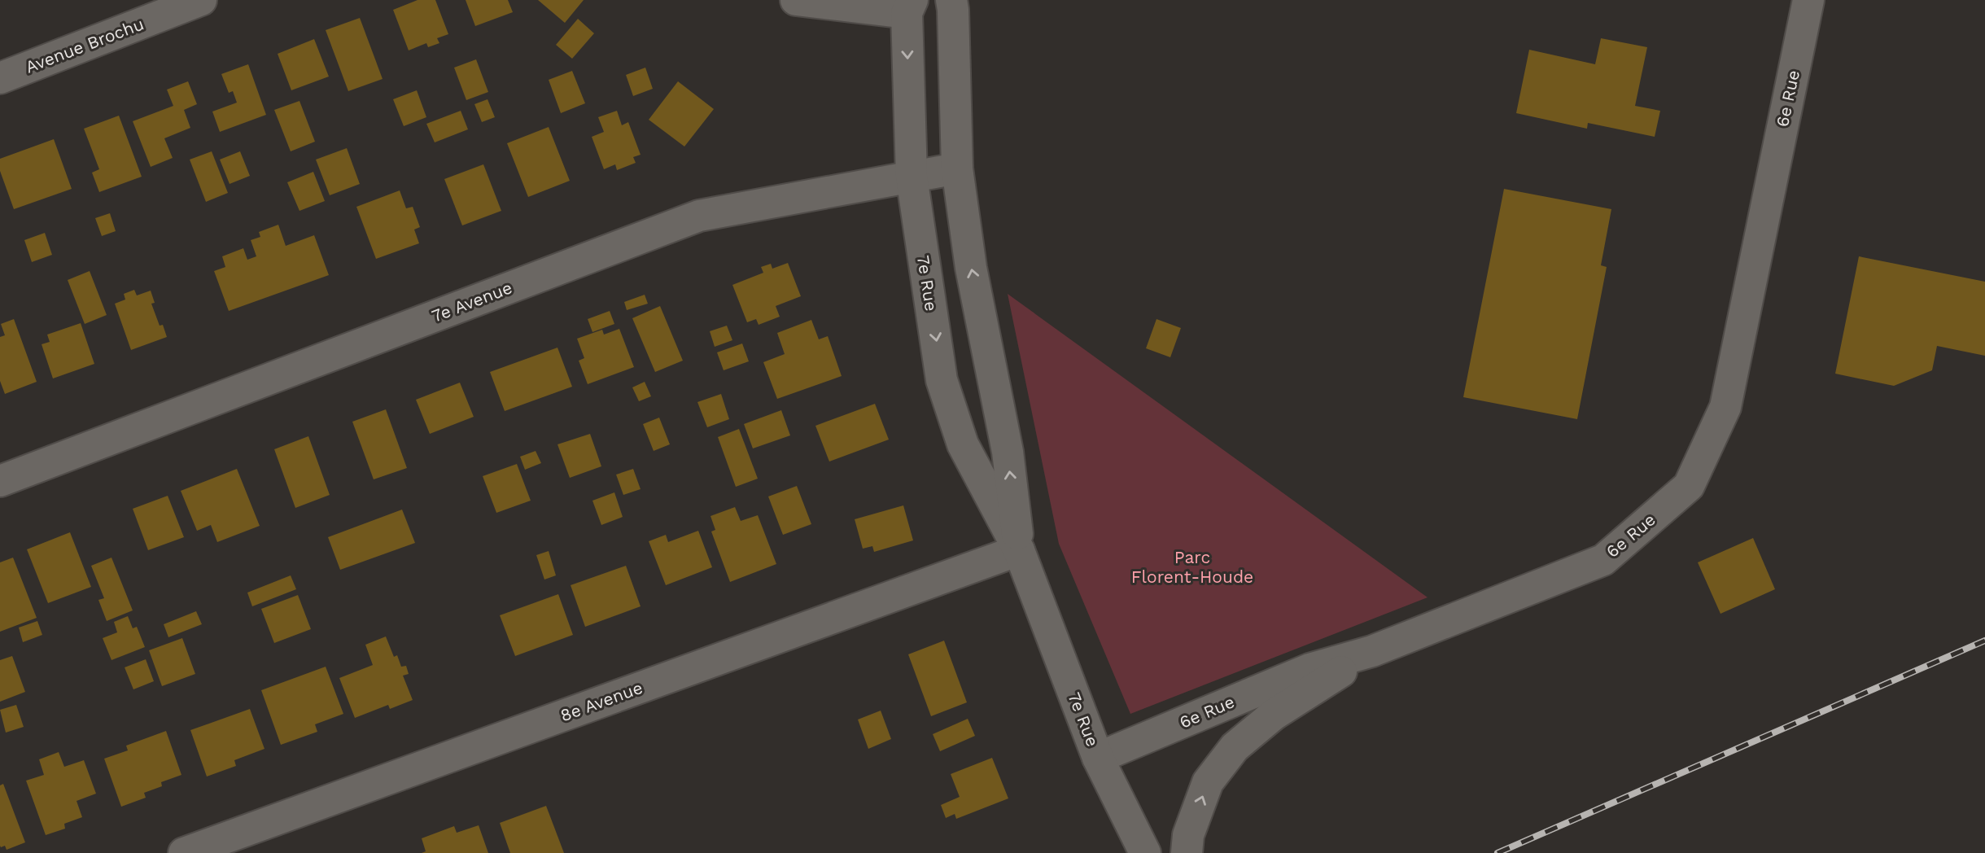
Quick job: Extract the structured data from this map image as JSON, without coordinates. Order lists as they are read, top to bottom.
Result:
{
  "streets": {
    "street": [
      "Avenue Brochu",
      "6e Rue",
      "7e Rue",
      "7e Avenue",
      "8e Avenue"
    ]
  },
  "crossings": [
    ["6e Rue", "7e Rue"],
    ["7e Rue", "7e Avenue"],
    ["7e Rue", "8e Avenue"]
  ],
  "parks": ["Parc Florent-Houde"]
}
